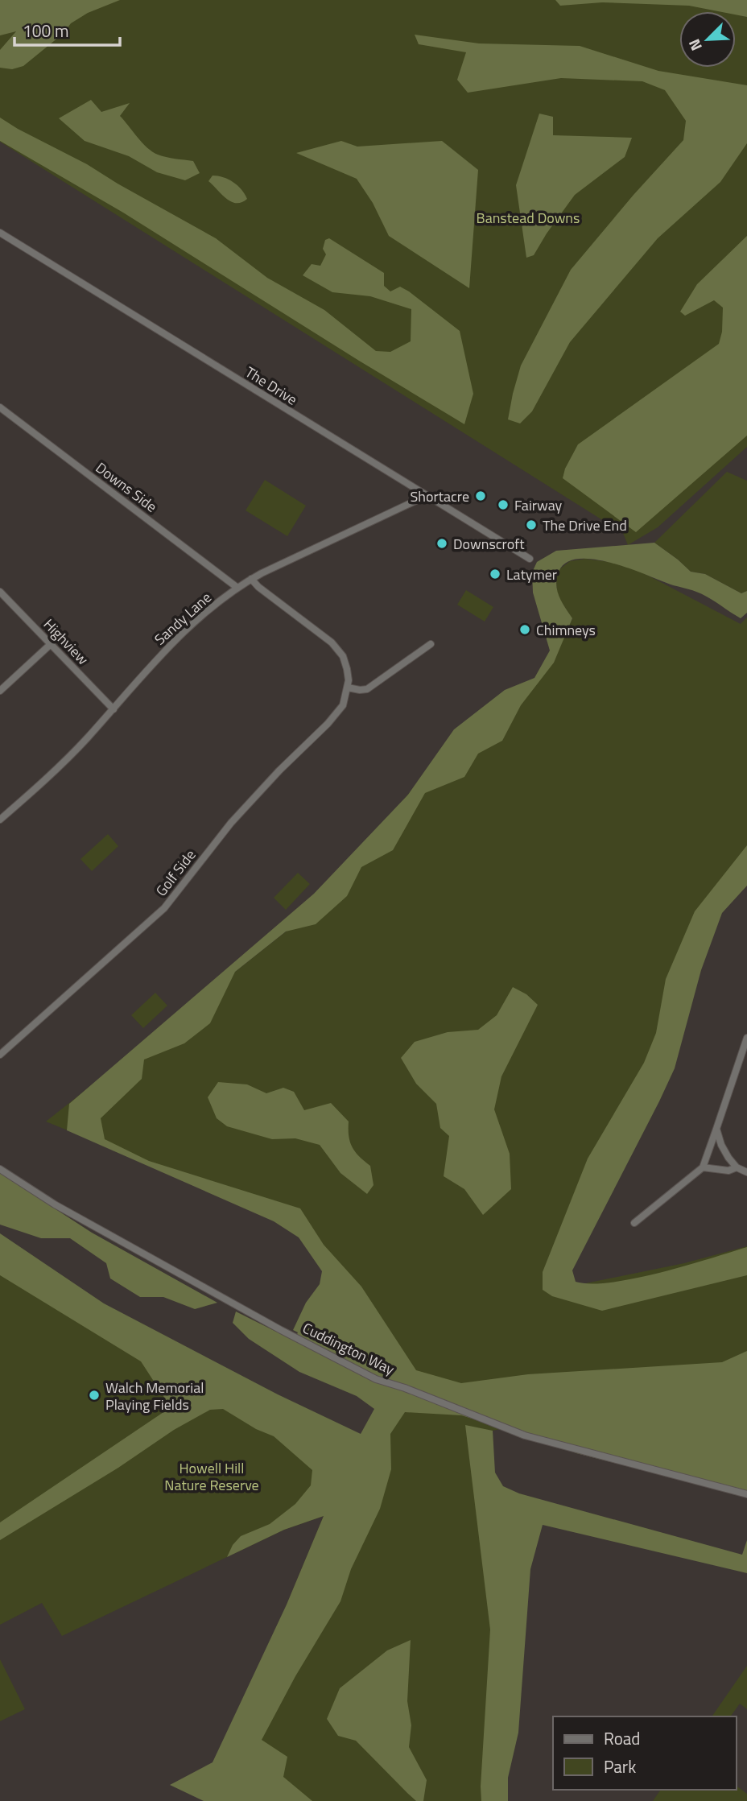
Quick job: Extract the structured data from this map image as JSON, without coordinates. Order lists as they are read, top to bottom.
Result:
{
  "streets": {
    "street": [
      "The Drive",
      "Downs Side",
      "Sandy Lane",
      "Highview",
      "Golf Side",
      "Cuddington Way"
    ]
  },
  "crossings": [
    ["The Drive", "Sandy Lane"],
    ["Downs Side", "Sandy Lane"],
    ["Sandy Lane", "Highview"]
  ],
  "parks": ["Banstead Downs", "Howell Hill Nature Reserve"],
  "places": [
    "Shortacre",
    "Fairway",
    "The Drive End",
    "Downscroft",
    "Latymer",
    "Chimneys",
    "Walch Memorial Playing Fields"
  ],
  "legend": ["Road", "Park"],
  "scale_bar": "100 m",
  "north": "bottom left"
}
